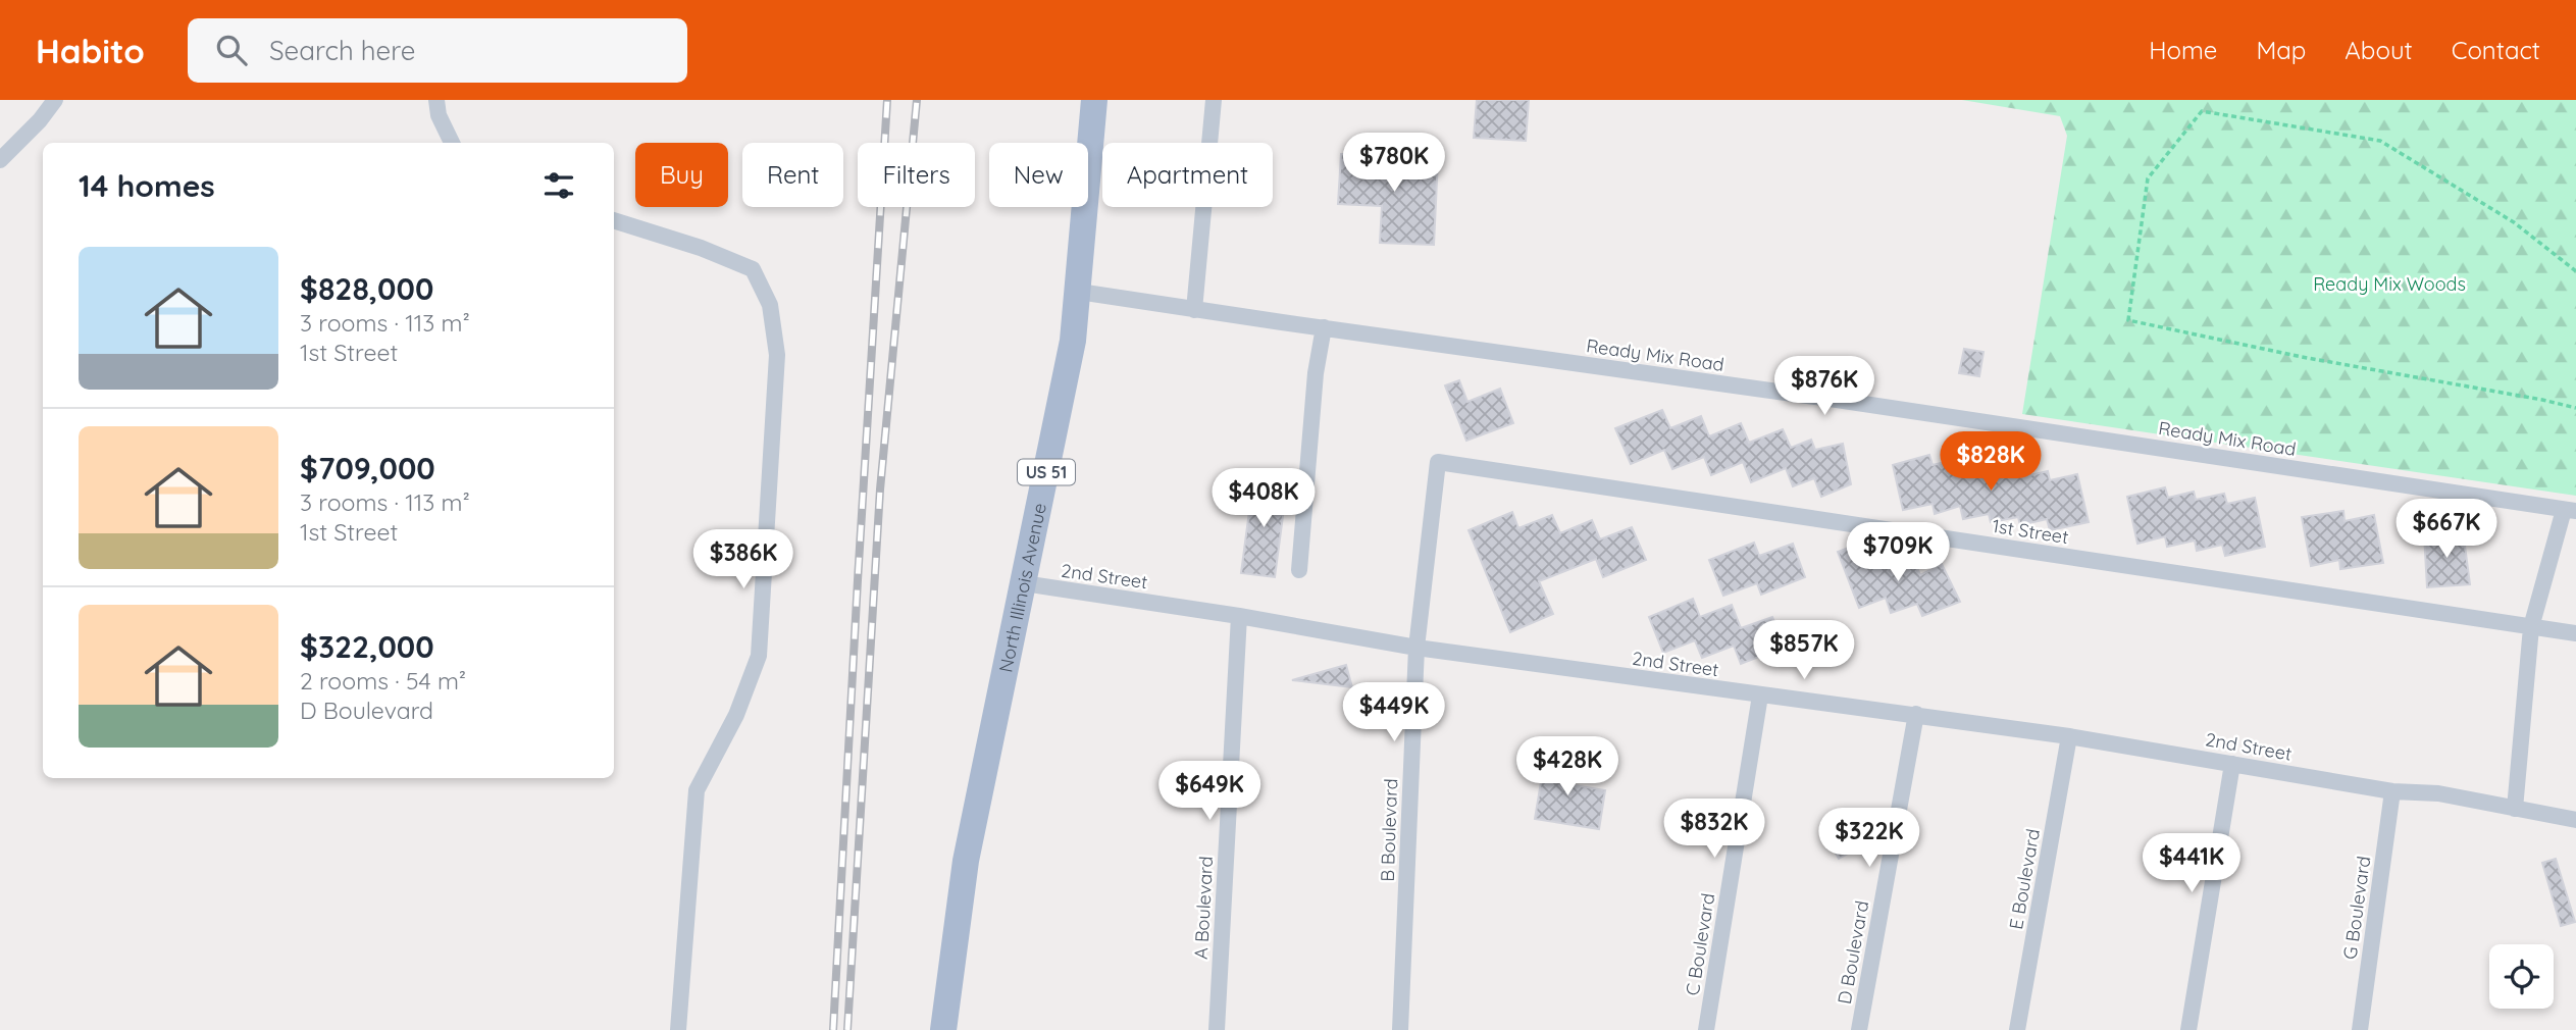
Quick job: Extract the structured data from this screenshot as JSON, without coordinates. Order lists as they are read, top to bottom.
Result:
{
  "streets": {
    "main road": ["US 51", "North Illinois Avenue"],
    "street": [
      "Ready Mix Road",
      "1st Street",
      "2nd Street",
      "B Boulevard",
      "E Boulevard",
      "A Boulevard",
      "G Boulevard",
      "C Boulevard",
      "D Boulevard"
    ]
  },
  "crossings": [
    ["Ready Mix Road", "1st Street"],
    ["Ready Mix Road", "2nd Street"],
    ["Ready Mix Road", "North Illinois Avenue"],
    ["1st Street", "B Boulevard"],
    ["2nd Street", "North Illinois Avenue"],
    ["2nd Street", "B Boulevard"],
    ["2nd Street", "E Boulevard"],
    ["2nd Street", "A Boulevard"],
    ["2nd Street", "G Boulevard"],
    ["2nd Street", "C Boulevard"],
    ["2nd Street", "D Boulevard"]
  ],
  "parks": ["Ready Mix Woods"],
  "page": {
    "header": "Habito",
    "search": "Search here",
    "nav": [
      "Home",
      "Map",
      "About",
      "Contact"
    ],
    "price": [
      "$780K",
      "$876K",
      "$828K",
      "$408K",
      "$667K",
      "$709K",
      "$386K",
      "$857K",
      "$449K",
      "$428K",
      "$649K",
      "$832K",
      "$322K",
      "$441K"
    ],
    "chip": [
      "Buy",
      "Rent",
      "Filters",
      "New",
      "Apartment"
    ],
    "heading": "14 homes",
    "list": [
      {
        "name": "$828,000",
        "note": "3 rooms · 113 m² · 1st Street"
      },
      {
        "name": "$709,000",
        "note": "3 rooms · 113 m² · 1st Street"
      },
      {
        "name": "$322,000",
        "note": "2 rooms · 54 m² · D Boulevard"
      }
    ]
  }
}
